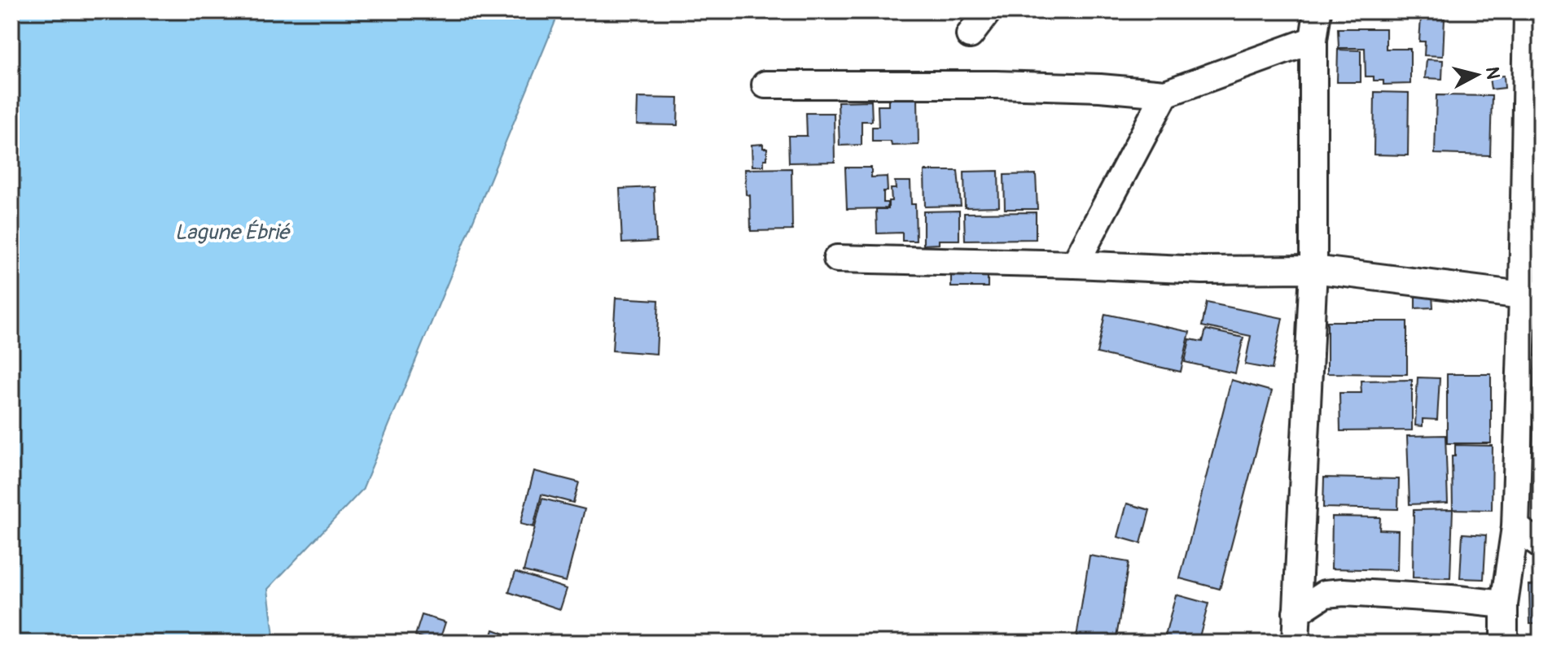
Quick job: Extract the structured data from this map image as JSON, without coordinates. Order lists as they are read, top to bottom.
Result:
{
  "water": ["Lagune Ébrié"],
  "north": "right"
}
